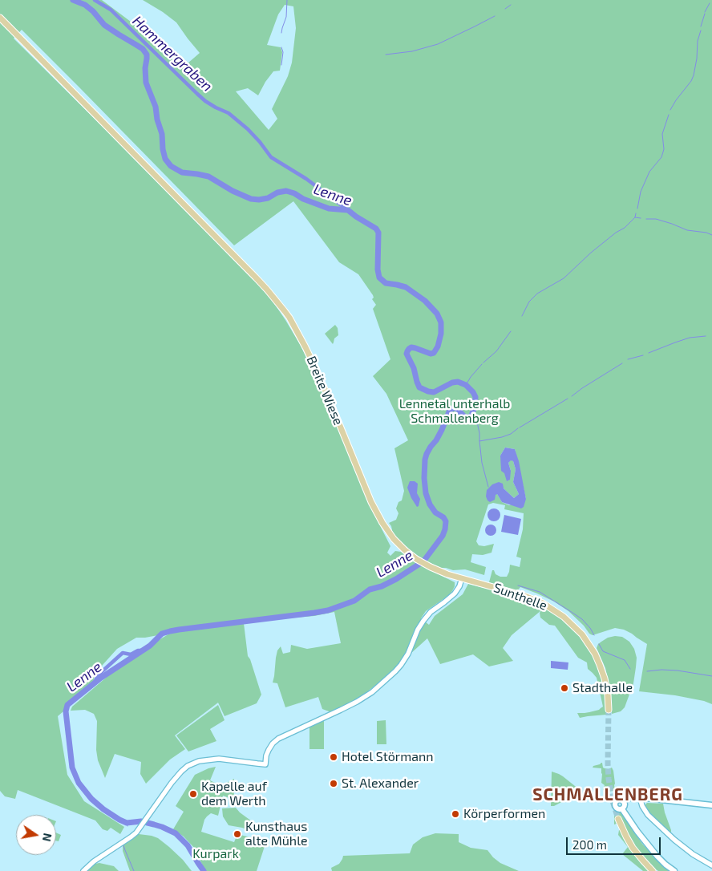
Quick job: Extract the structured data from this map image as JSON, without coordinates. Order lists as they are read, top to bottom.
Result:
{
  "streets": {
    "main road": ["Breite Wiese", "Sunthelle"]
  },
  "crossings": [
    ["Breite Wiese", "Sunthelle"]
  ],
  "districts": ["SCHMALLENBERG"],
  "water": ["Hammergraben", "Lenne"],
  "parks": ["Lennetal unterhalb Schmallenberg", "Kurpark"],
  "places": [
    "Stadthalle",
    "Hotel Störmann",
    "St. Alexander",
    "Kapelle auf dem Werth",
    "Körperformen",
    "Kunsthaus alte Mühle"
  ],
  "scale_bar": "200 m",
  "north": "right"
}
